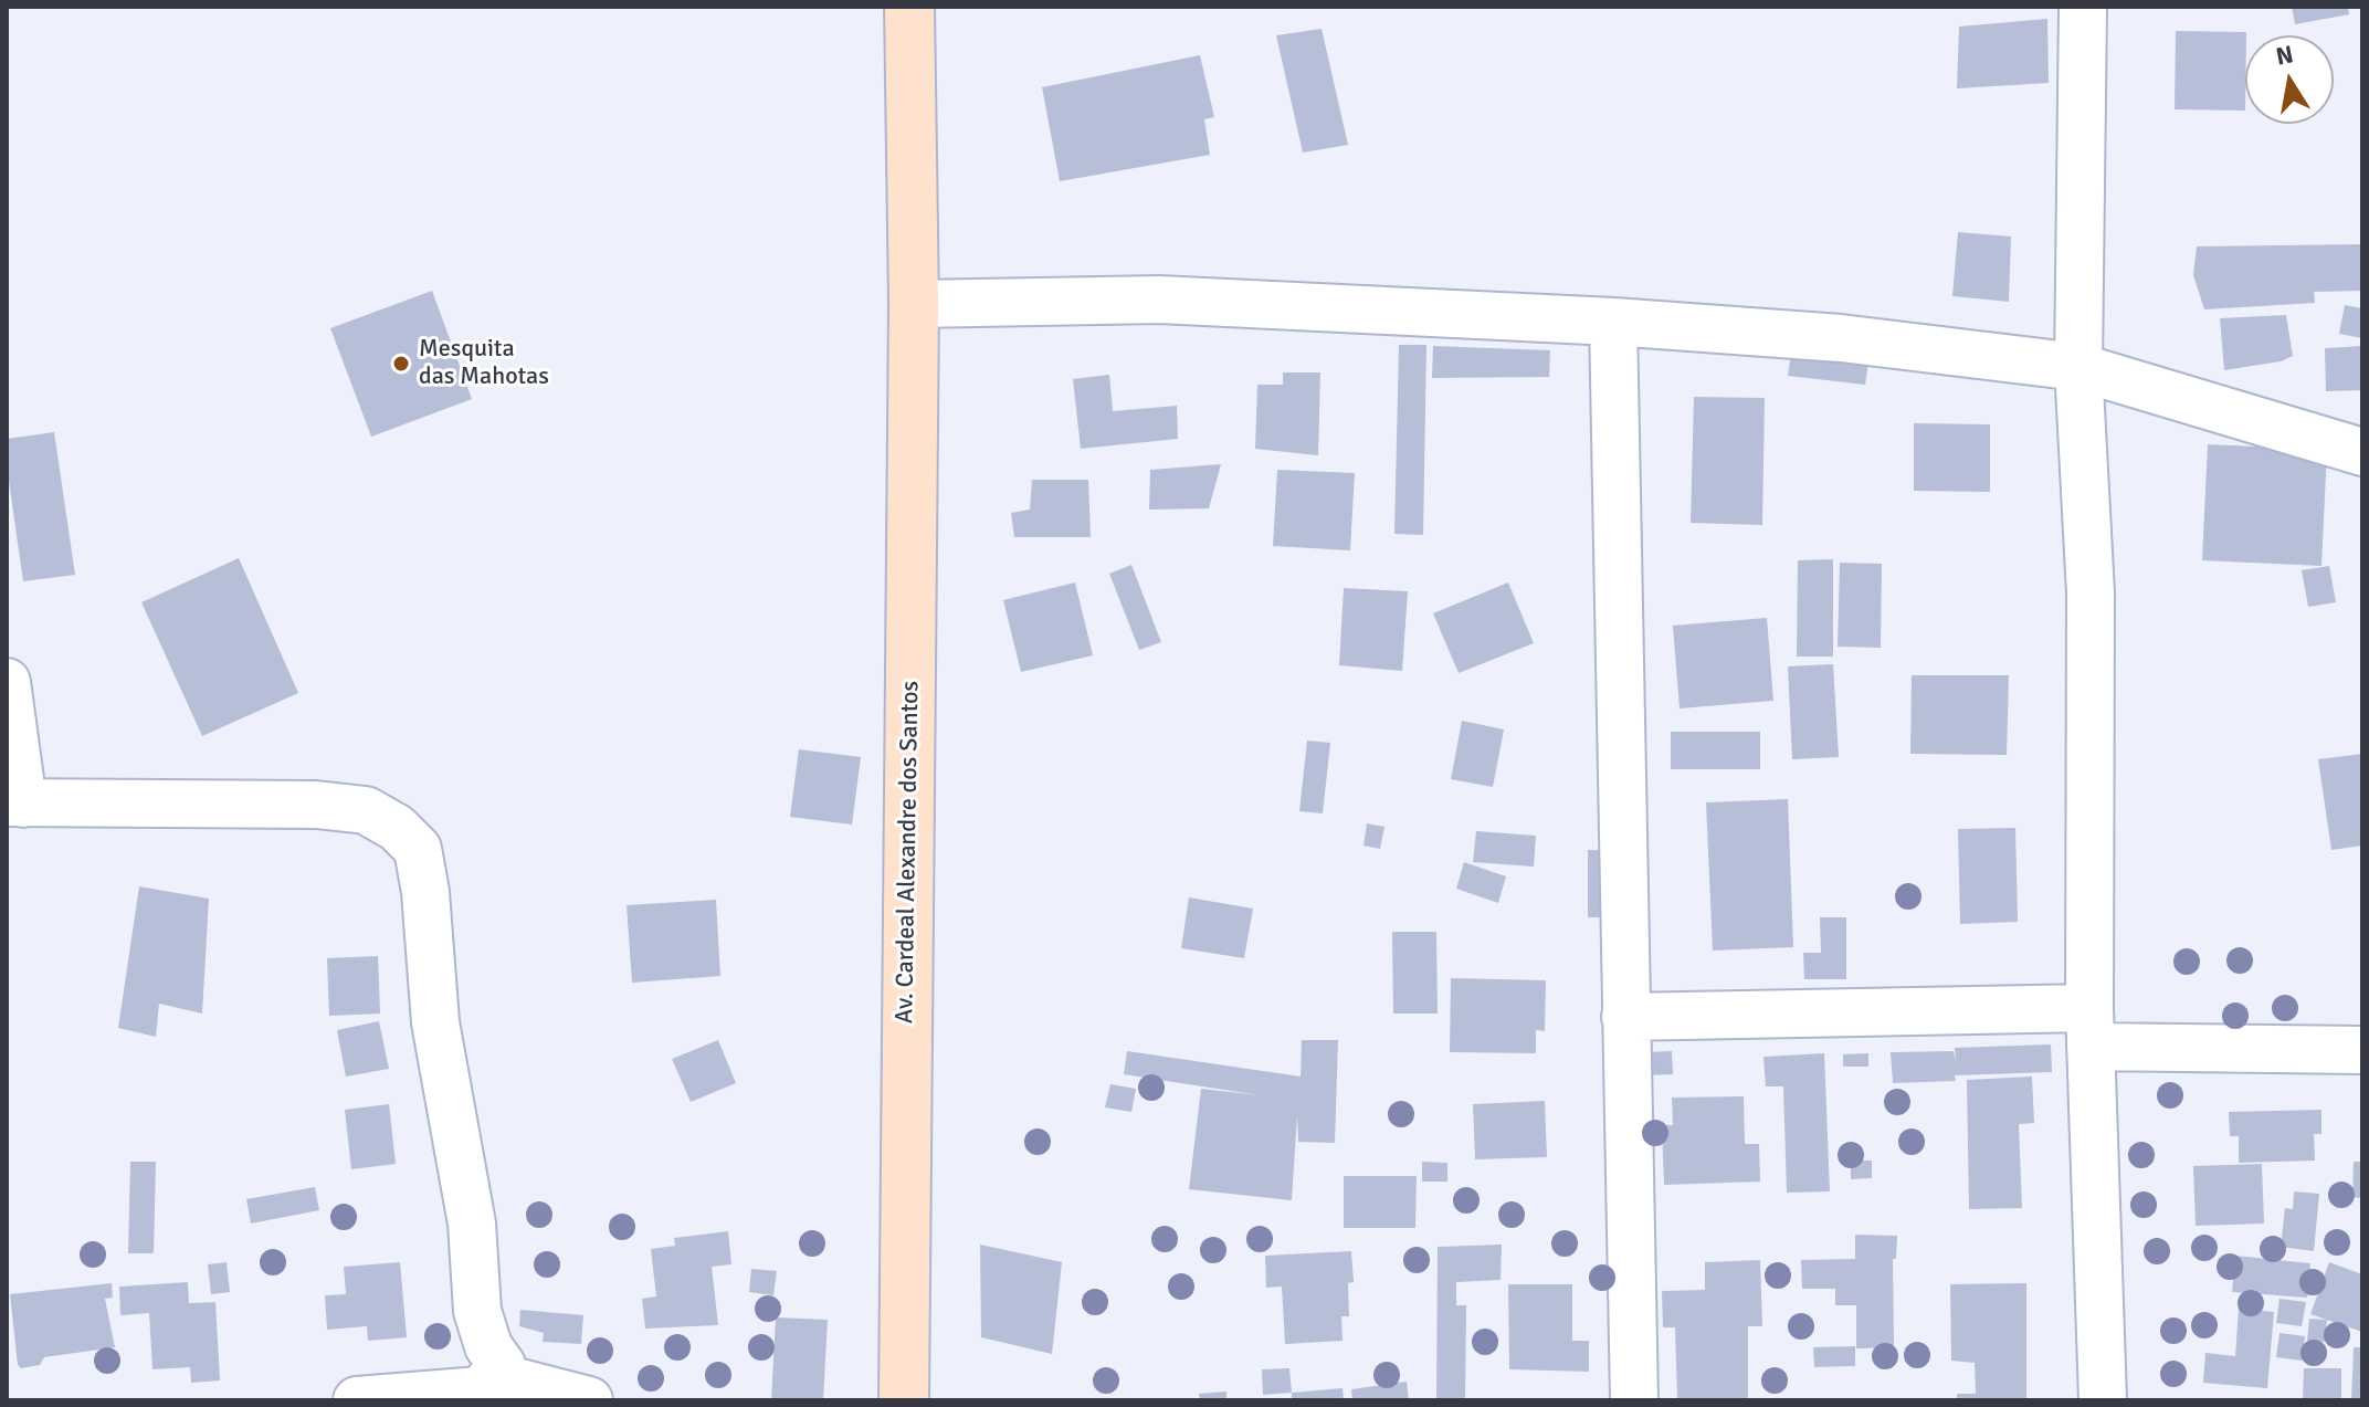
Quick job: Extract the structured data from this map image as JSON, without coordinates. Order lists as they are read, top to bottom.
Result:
{
  "streets": {
    "street": ["Av. Cardeal Alexandre dos Santos"]
  },
  "places": ["Mesquita das Mahotas"],
  "north": "top"
}
